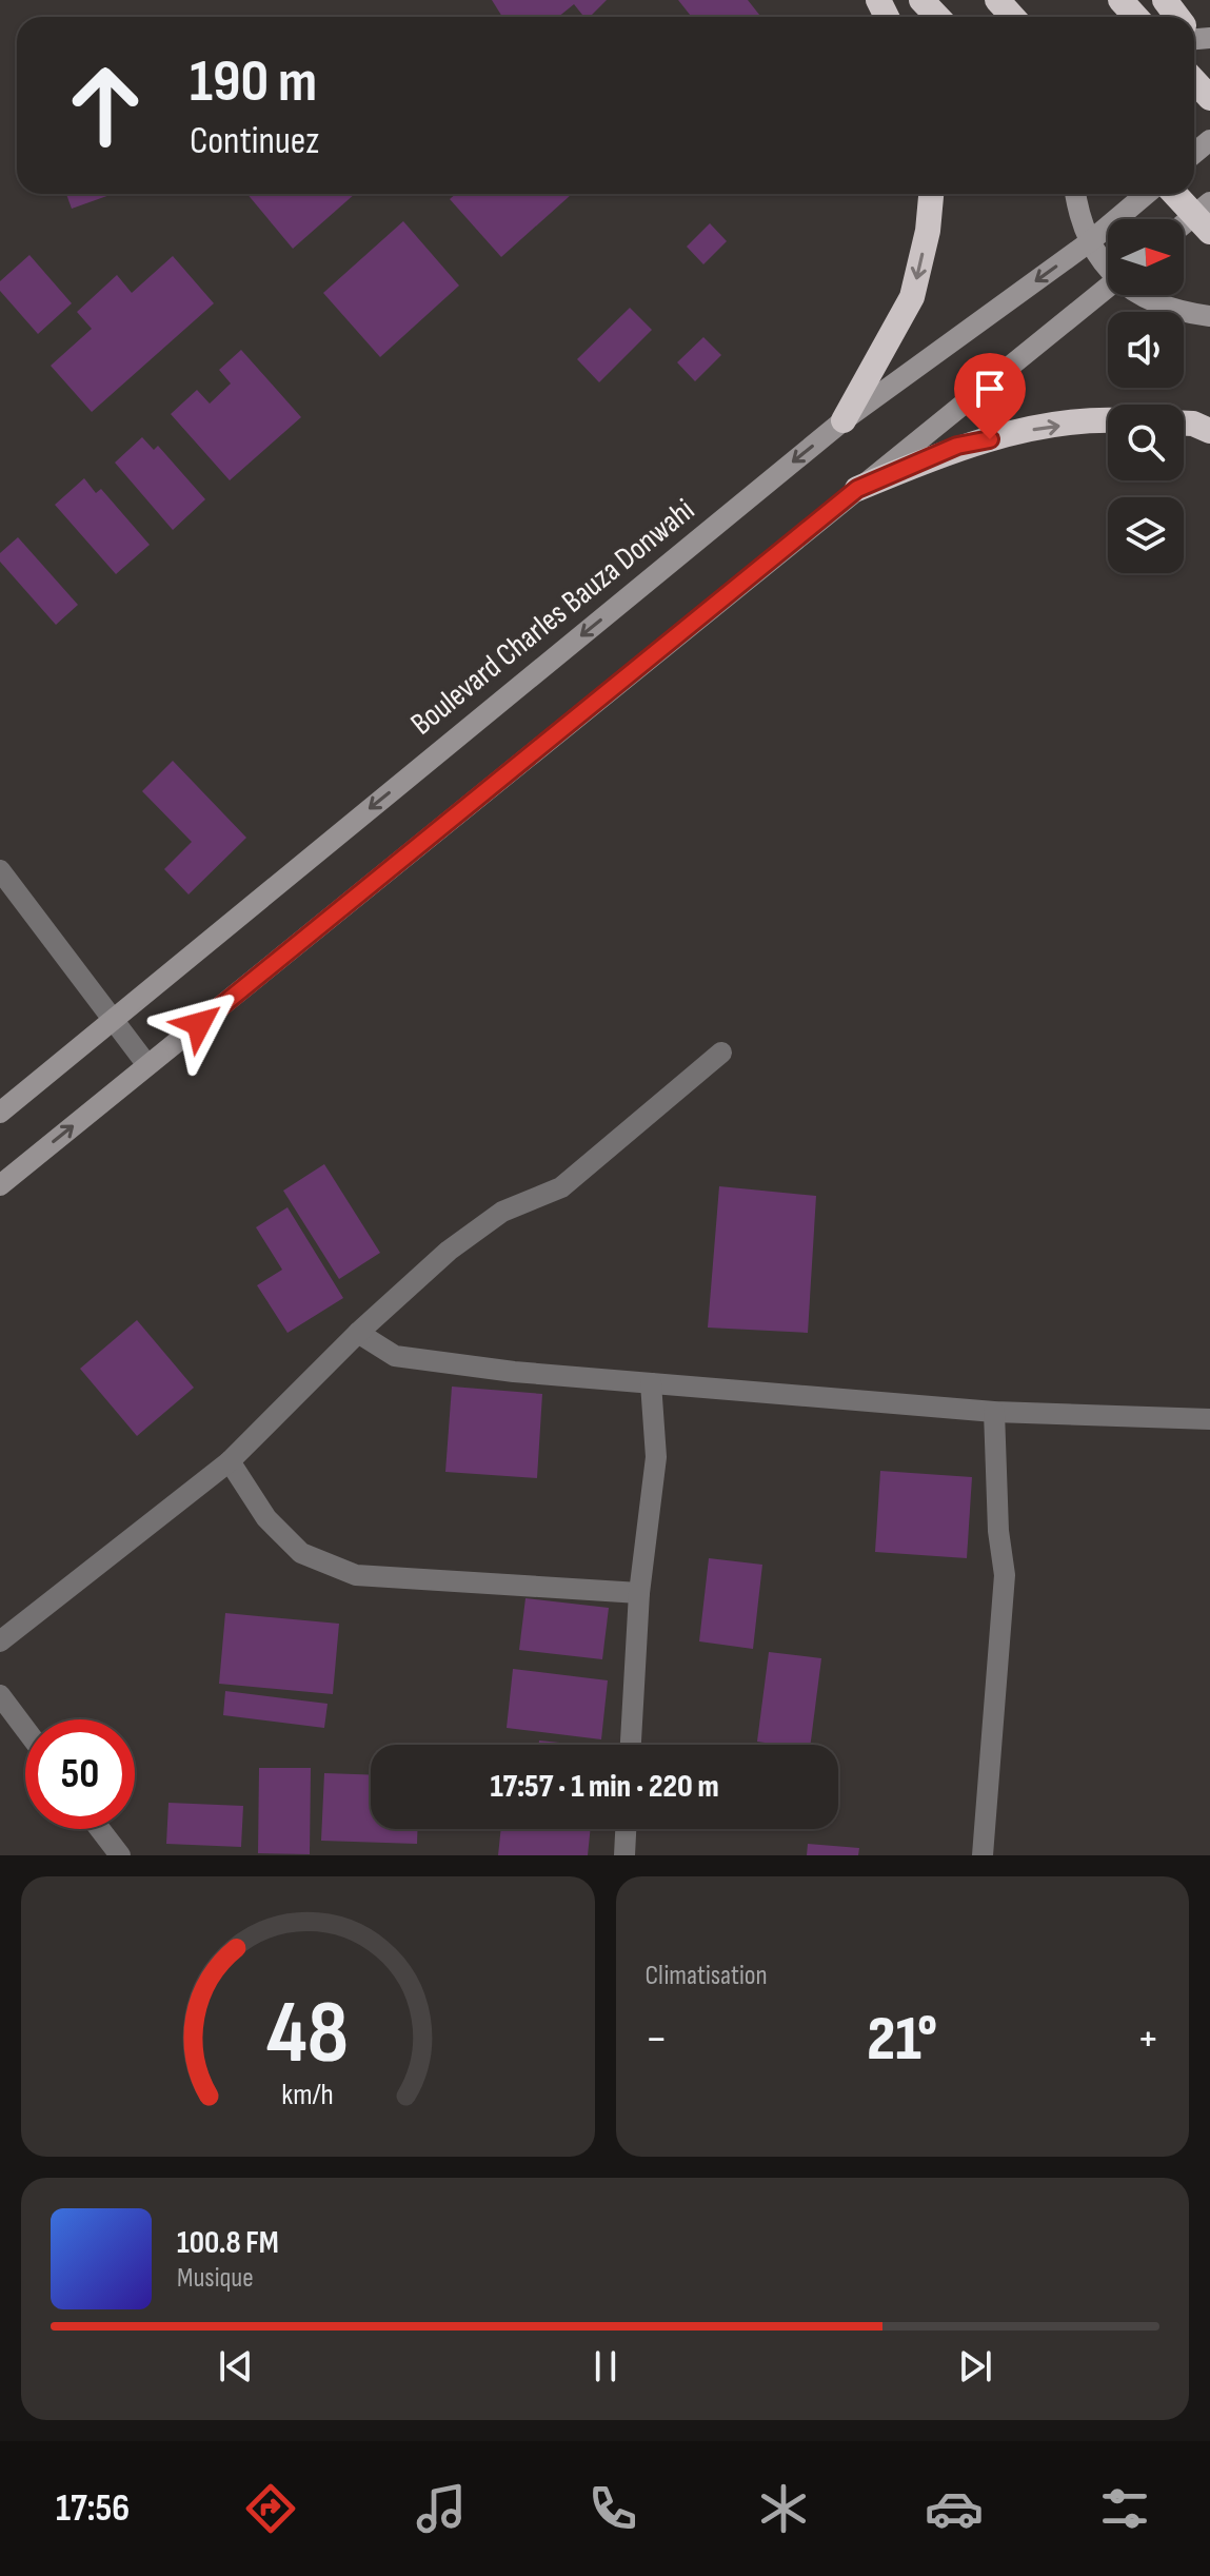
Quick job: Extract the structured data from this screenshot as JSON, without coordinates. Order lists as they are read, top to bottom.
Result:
{
  "streets": {
    "main road": ["Boulevard Charles Bauza Donwahi"]
  },
  "north": "right",
  "page": {
    "turn": ["190 m", "Continuez"],
    "limit": "50",
    "trip": "17:57 · 1 min · 220 m",
    "tile": "Climatisation",
    "heat": ["−", "21°", "+"],
    "song": ["100.8 FM", "Musique"],
    "tabs": "17:56",
    "gauge": ["48", "km/h"]
  }
}
